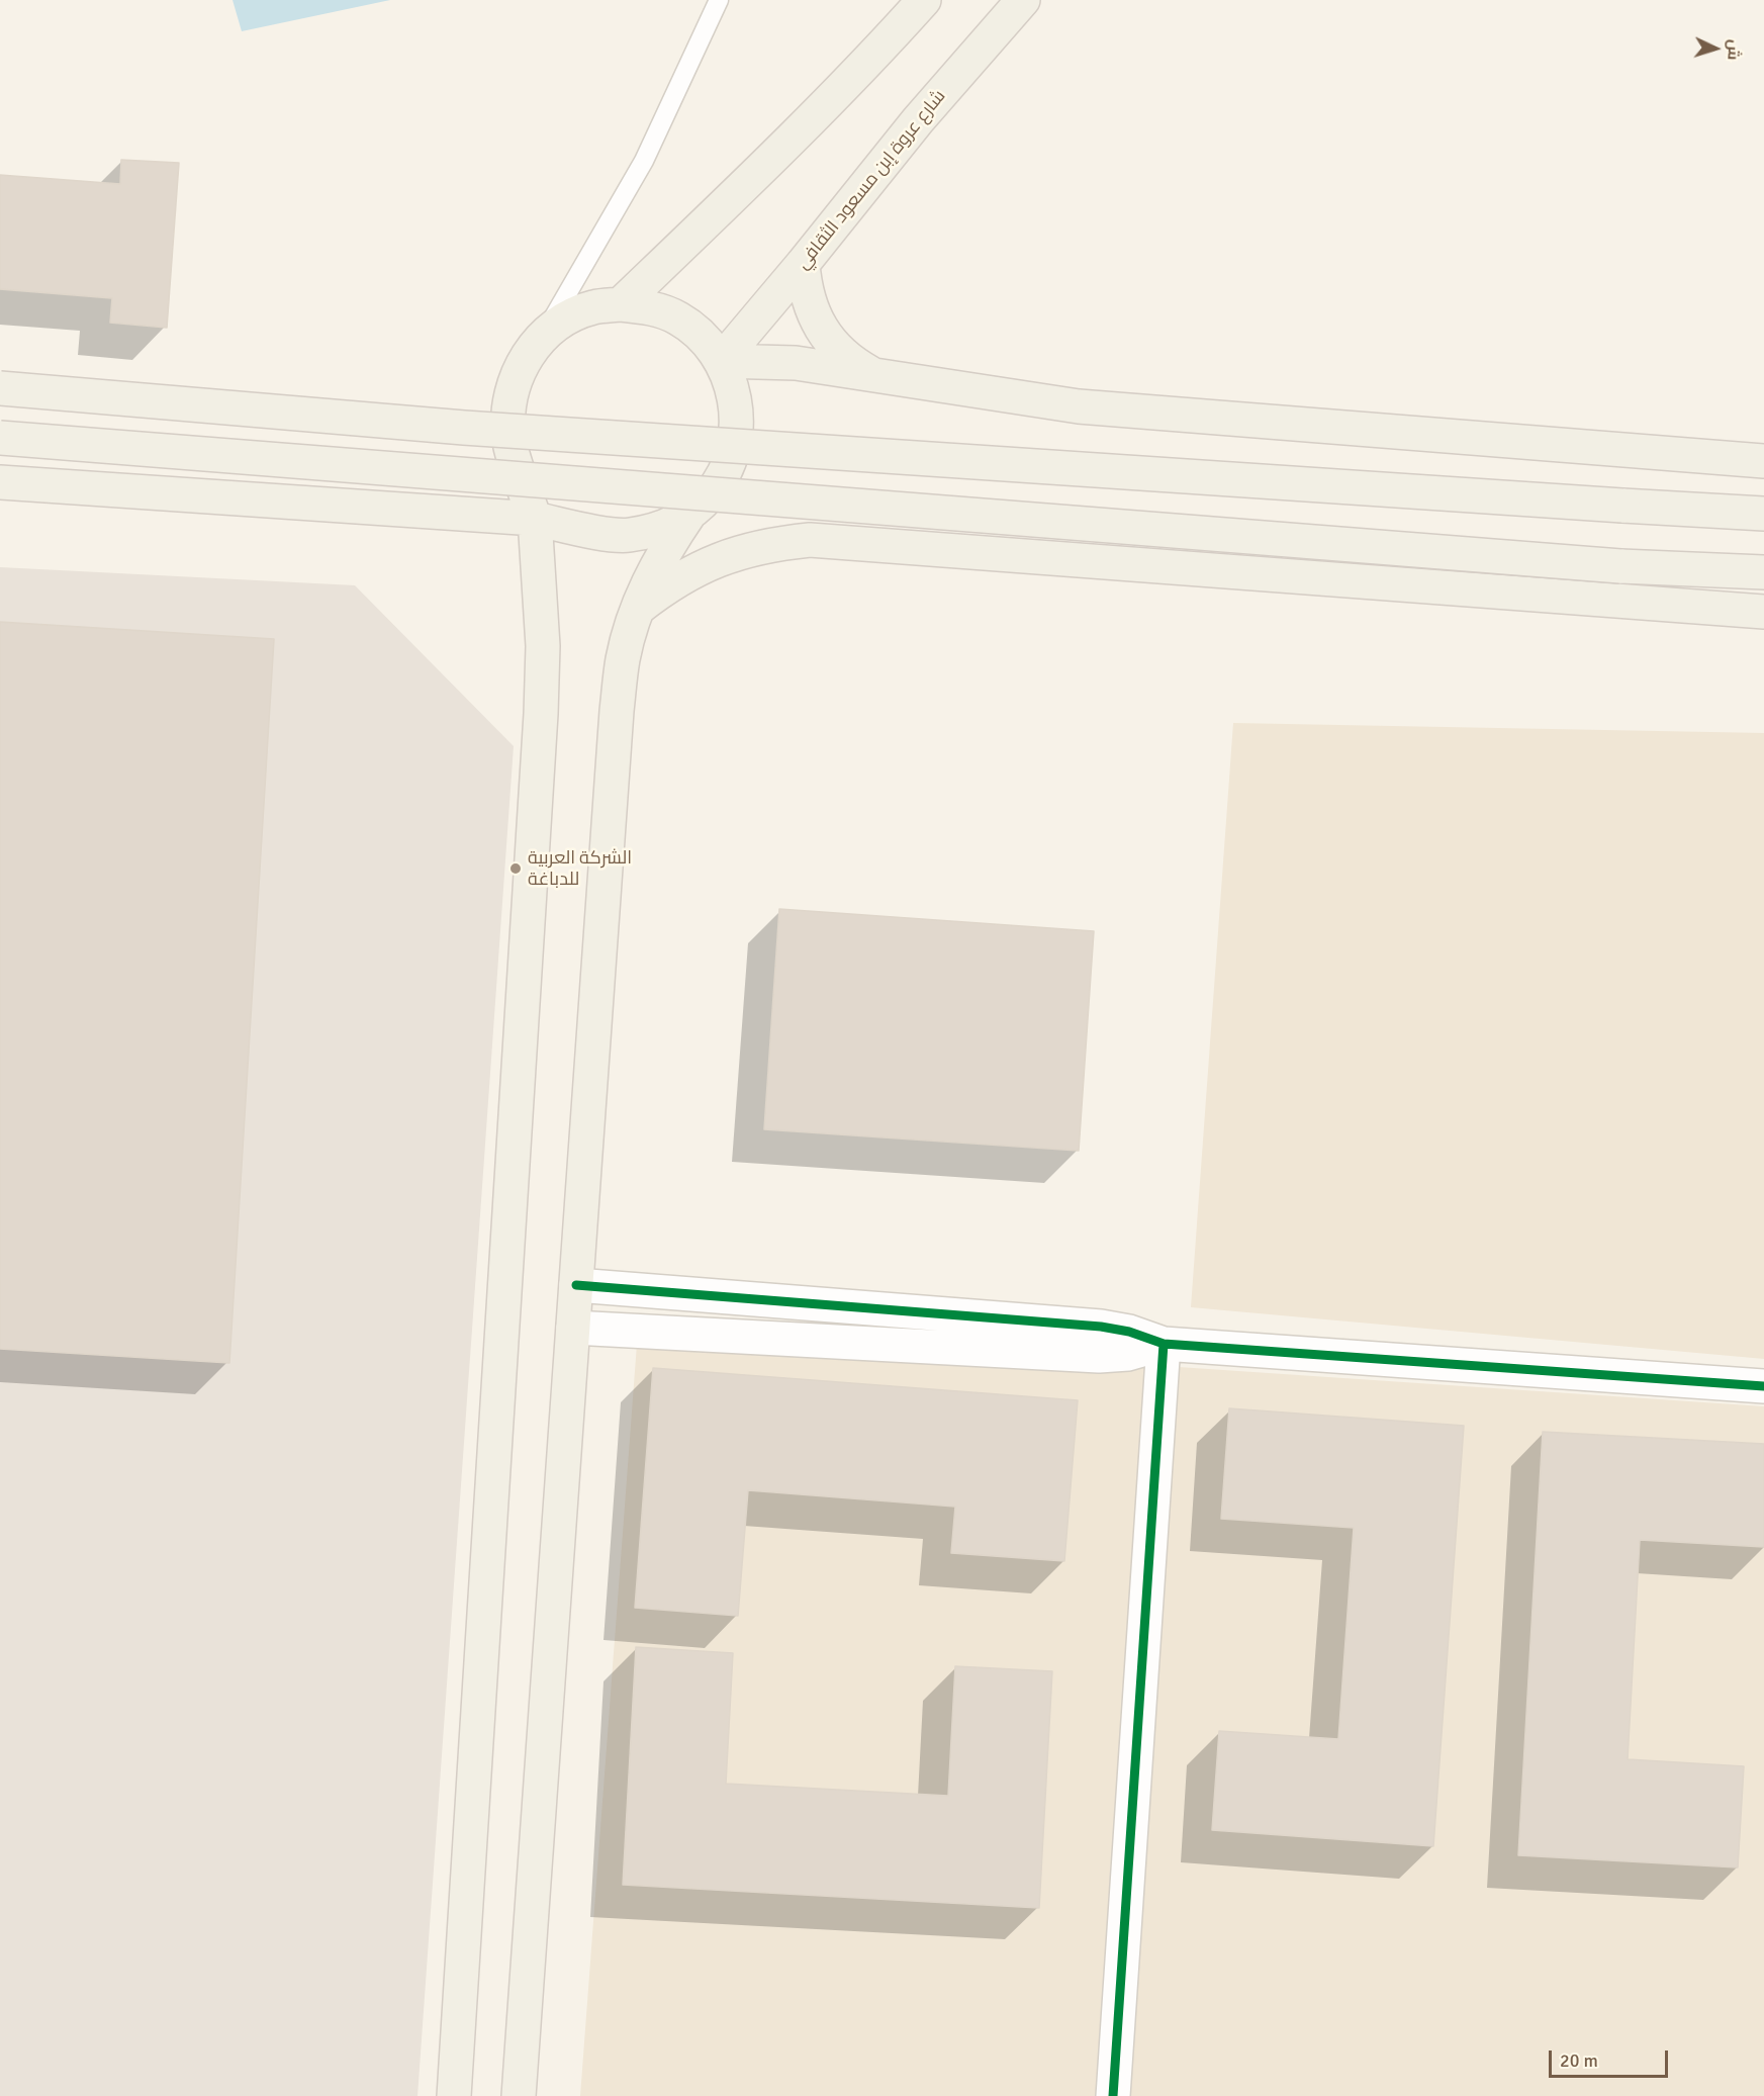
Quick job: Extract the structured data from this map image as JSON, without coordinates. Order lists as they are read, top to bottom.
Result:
{
  "streets": {
    "main road": ["شارع عروة إبن مسعود الثقافي"]
  },
  "places": ["الشركة العربية للدباغة"],
  "scale_bar": "20 m",
  "north": "right"
}
